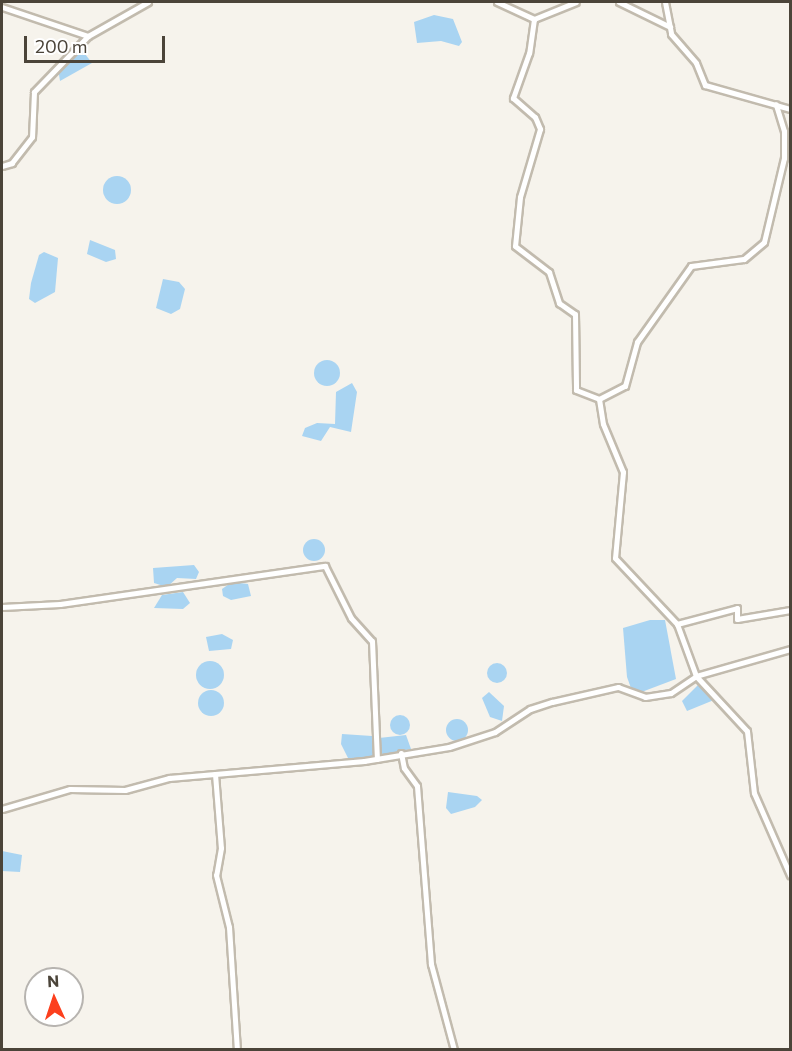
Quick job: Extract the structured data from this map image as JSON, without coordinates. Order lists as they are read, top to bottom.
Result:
{
  "scale_bar": "200 m",
  "north": "top"
}
